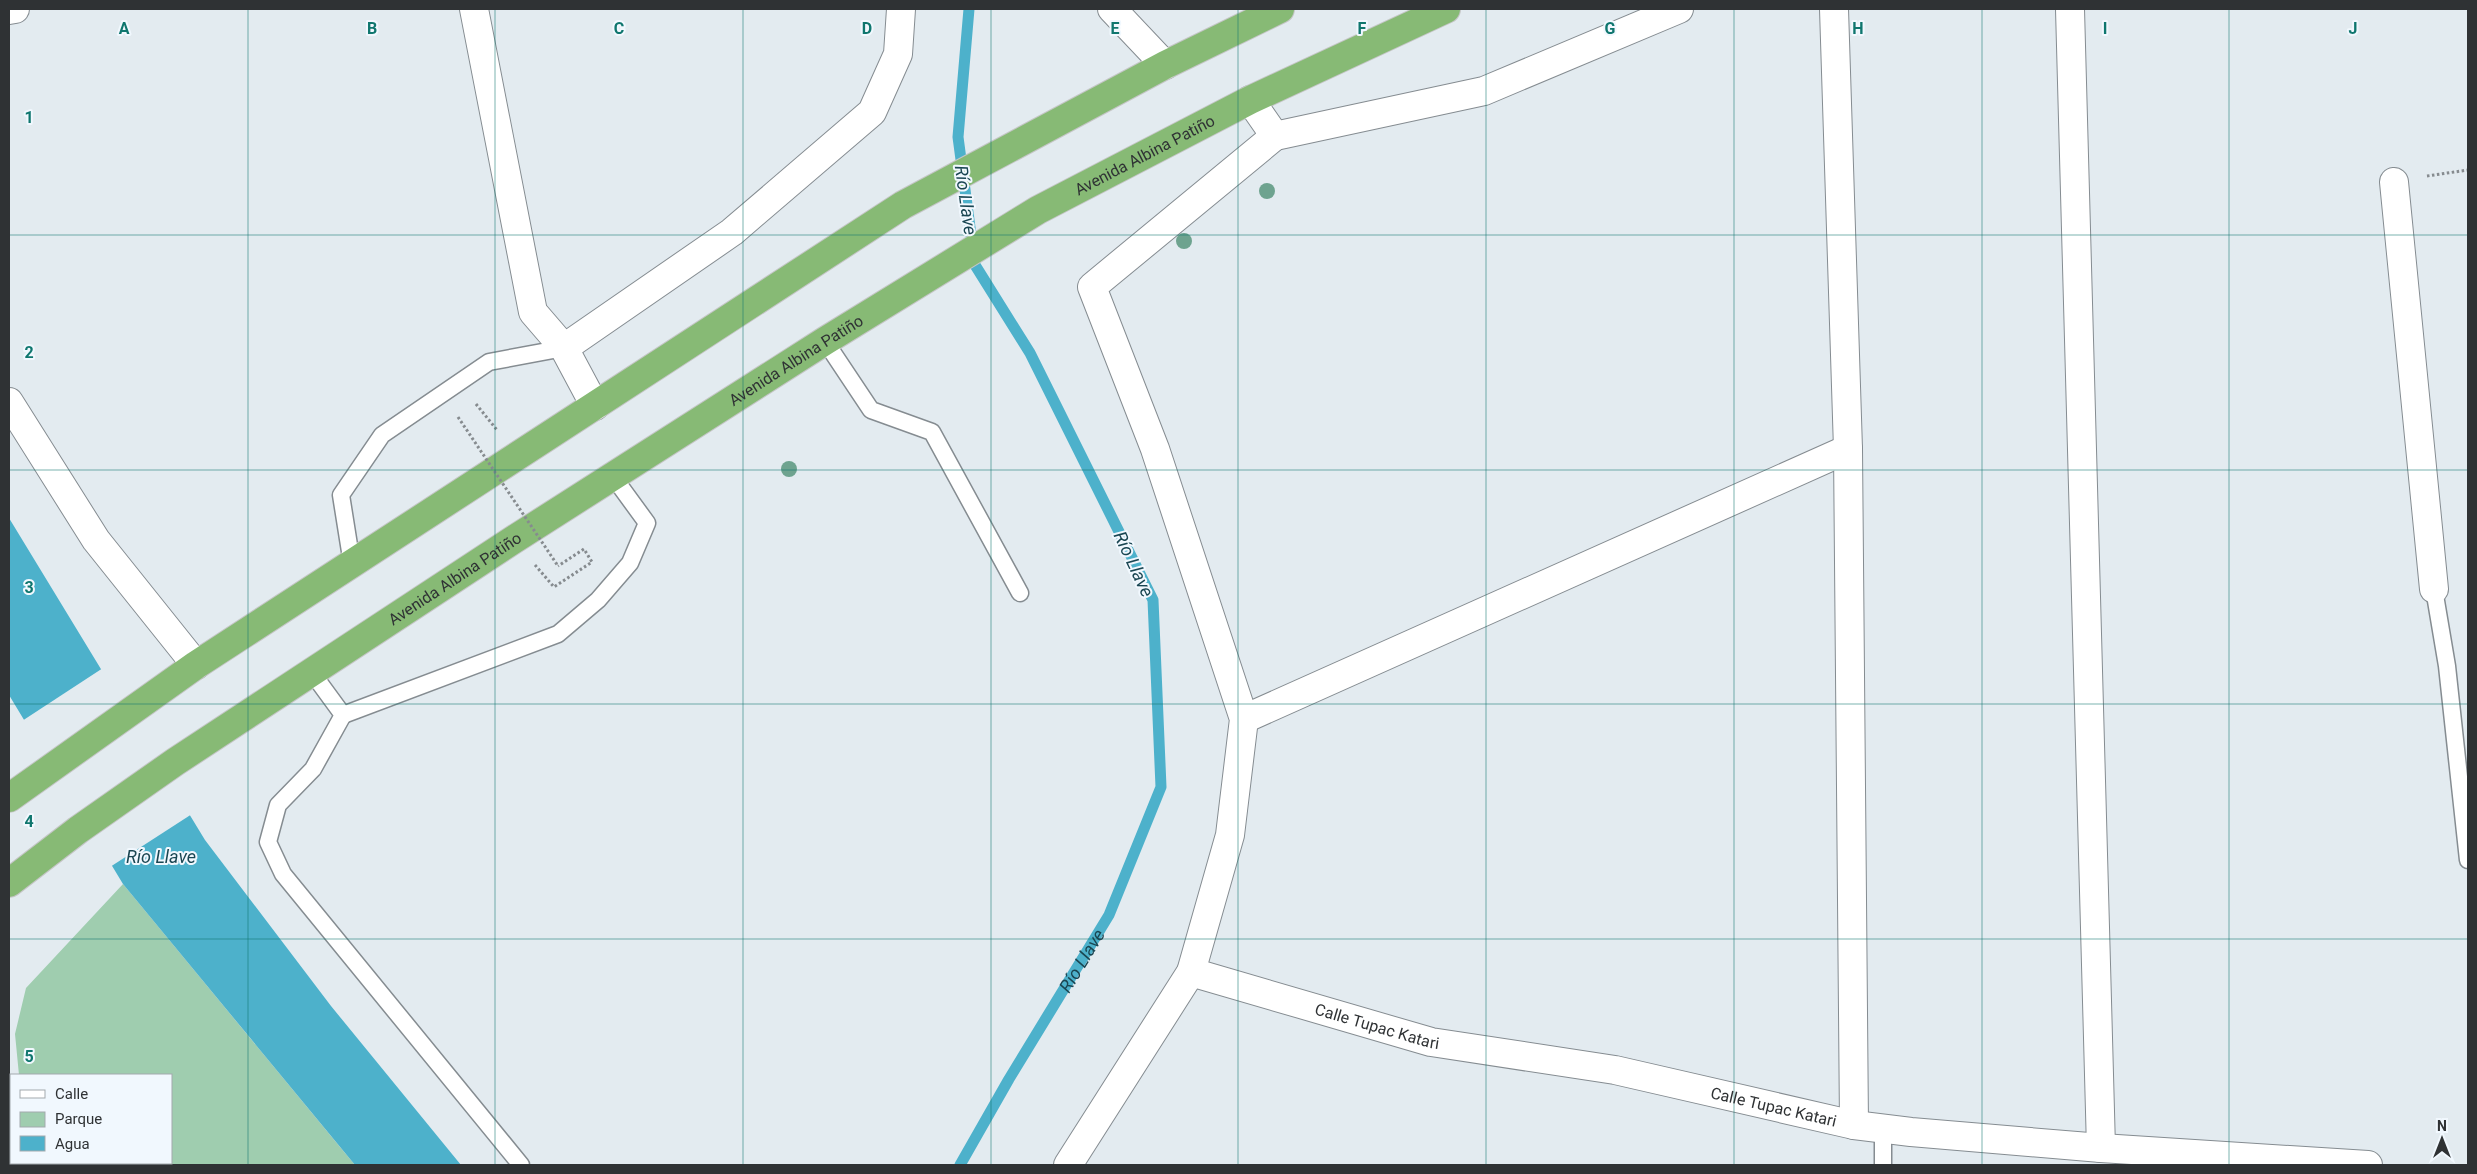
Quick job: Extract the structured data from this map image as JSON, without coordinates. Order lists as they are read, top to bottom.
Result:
{
  "streets": {
    "highway": ["Avenida Albina Patiño"],
    "street": ["Calle Tupac Katari"]
  },
  "water": ["Río Llave"],
  "legend": ["Calle", "Parque", "Agua"],
  "north": "top",
  "grid": {
    "columns": [
      "A",
      "B",
      "C",
      "D",
      "E",
      "F",
      "G",
      "H",
      "I",
      "J"
    ],
    "rows": [
      "1",
      "2",
      "3",
      "4",
      "5"
    ]
  }
}
